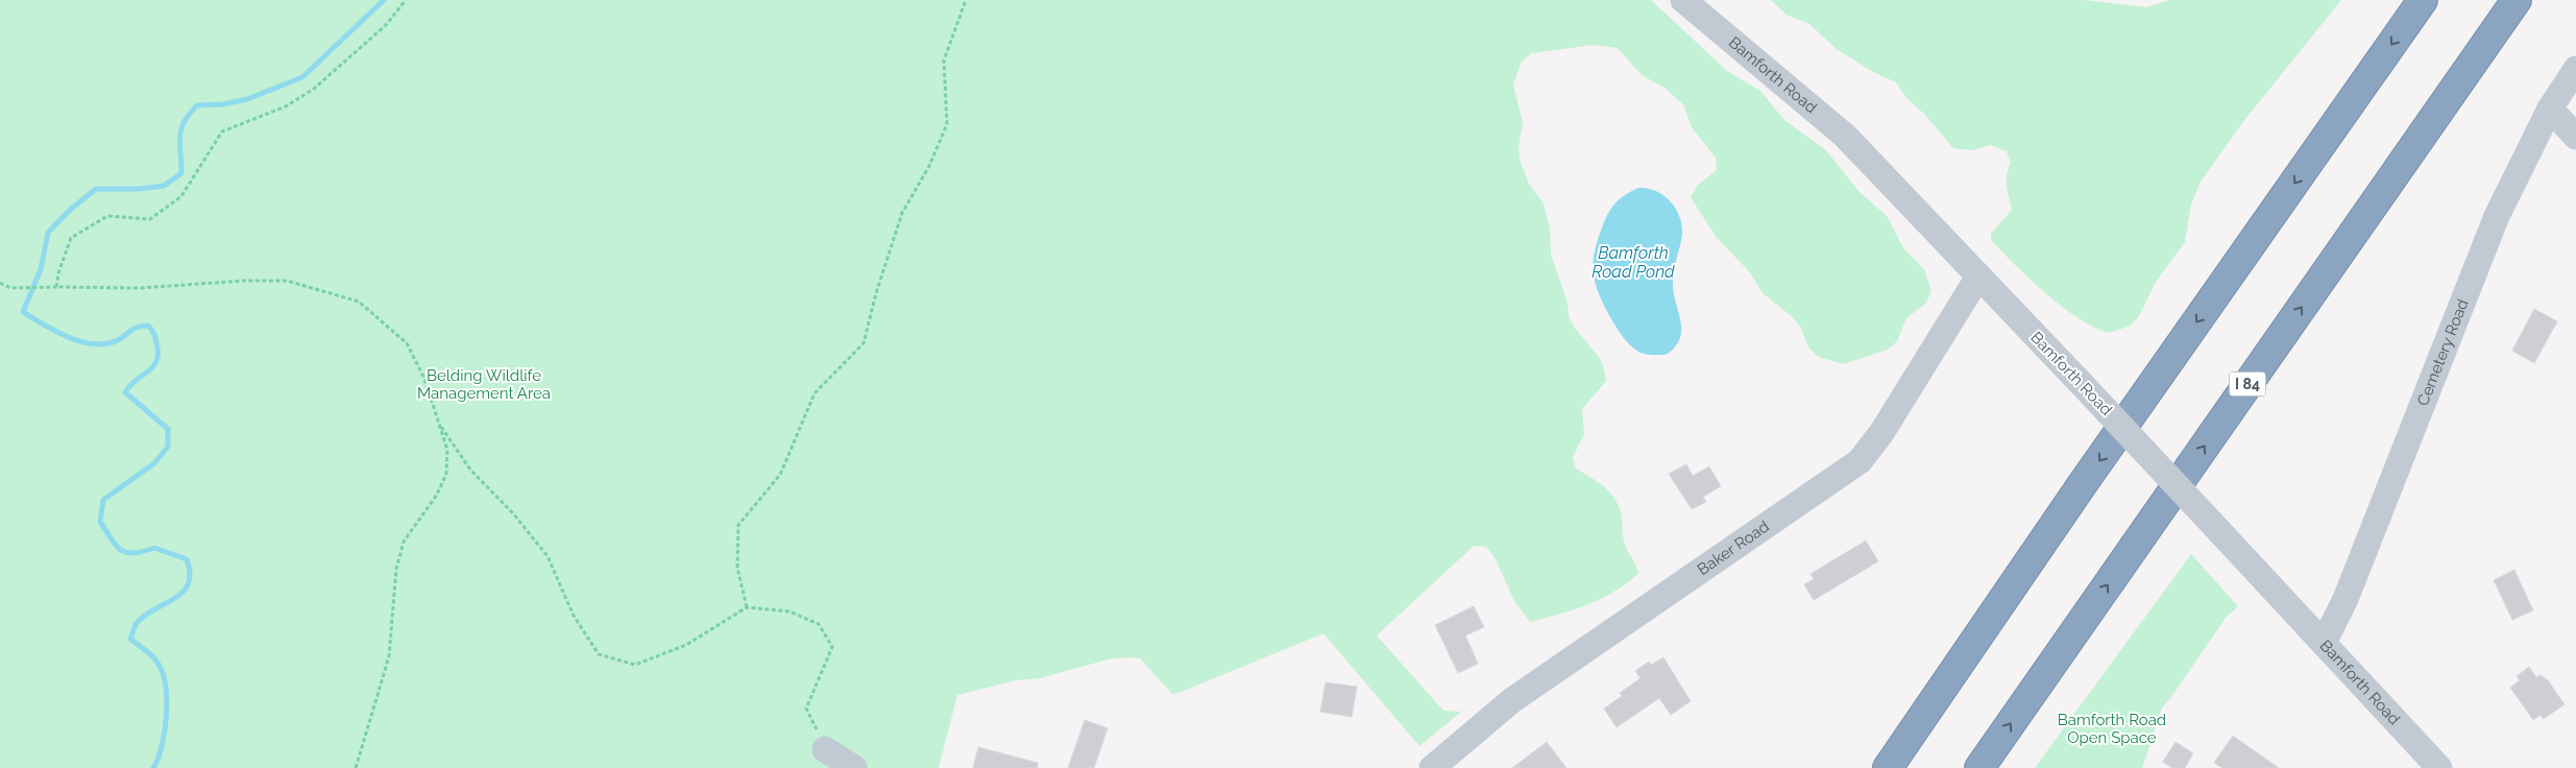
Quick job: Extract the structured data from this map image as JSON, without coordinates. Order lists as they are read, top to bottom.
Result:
{
  "streets": {
    "highway": ["I 84"],
    "street": ["Bamforth Road", "Cemetery Road", "Baker Road"]
  },
  "crossings": [
    ["Bamforth Road", "Cemetery Road"],
    ["Bamforth Road", "Baker Road"]
  ],
  "water": ["Bamforth Road Pond"],
  "parks": ["Belding Wildlife Management Area", "Bamforth Road Open Space"]
}
